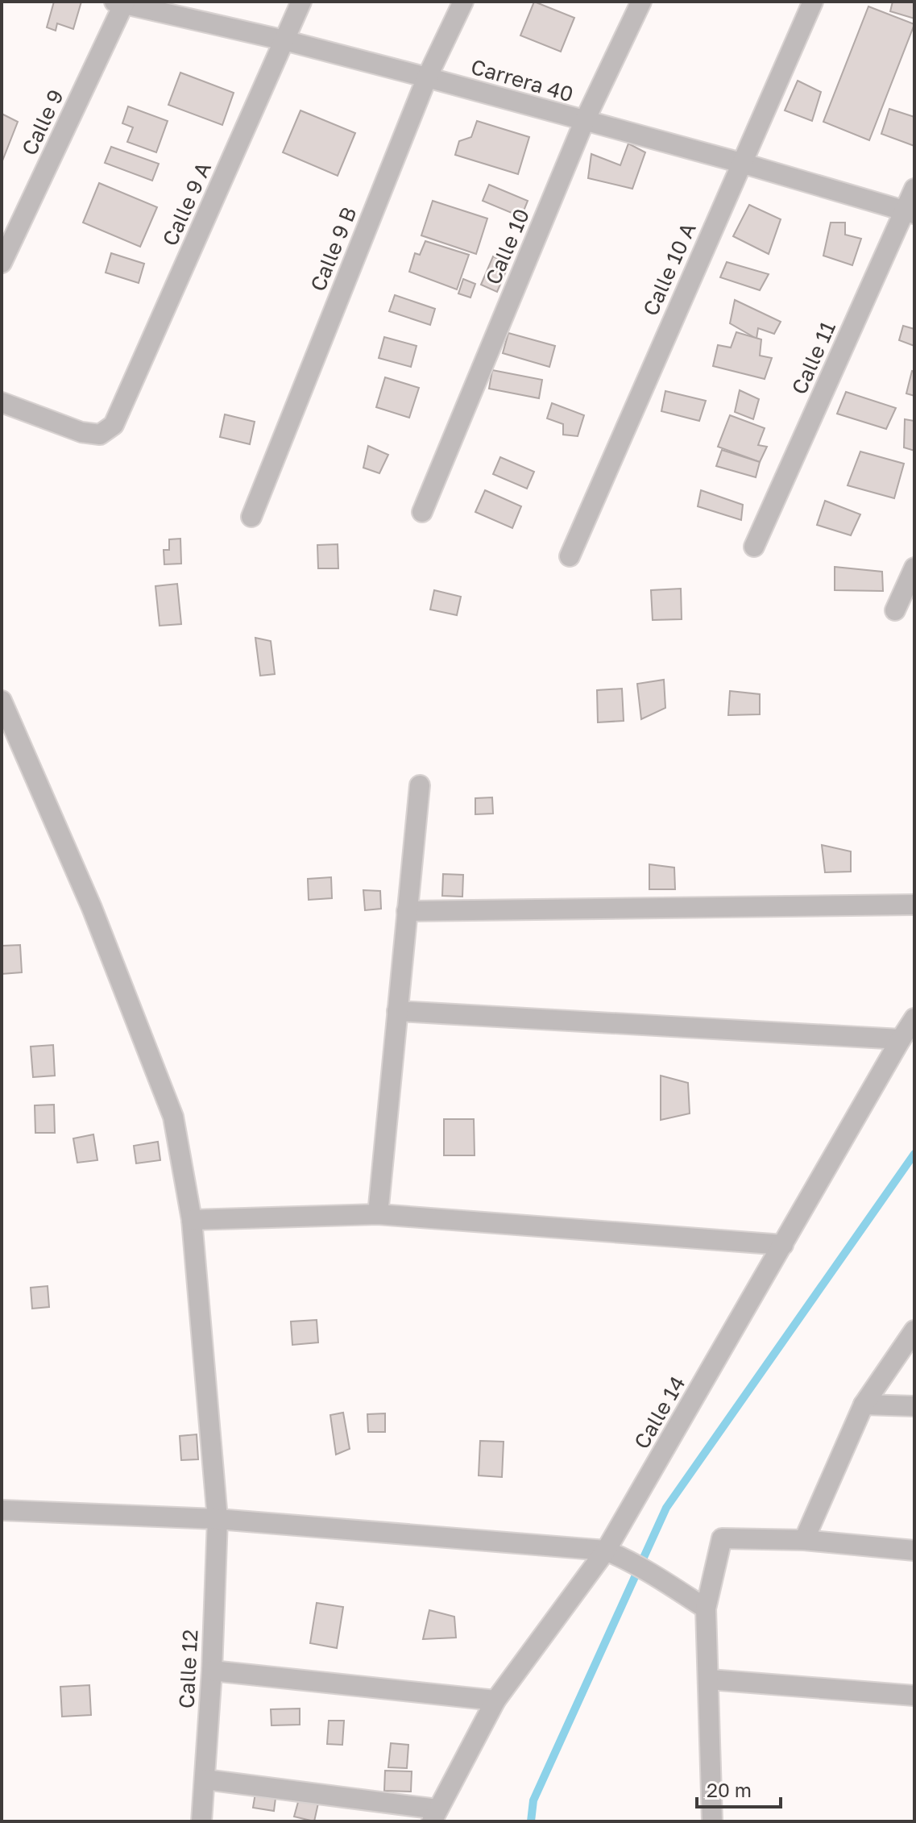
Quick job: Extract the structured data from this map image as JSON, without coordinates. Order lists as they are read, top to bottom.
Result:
{
  "streets": {
    "street": [
      "Carrera 40",
      "Calle 9",
      "Calle 9 A",
      "Calle 10",
      "Calle 9 B",
      "Calle 10 A",
      "Calle 11",
      "Calle 14",
      "Calle 12"
    ]
  },
  "crossings": [
    ["Carrera 40", "Calle 9"],
    ["Carrera 40", "Calle 9 A"],
    ["Carrera 40", "Calle 10"],
    ["Carrera 40", "Calle 9 B"],
    ["Carrera 40", "Calle 10 A"],
    ["Carrera 40", "Calle 11"]
  ],
  "scale_bar": "20 m"
}
